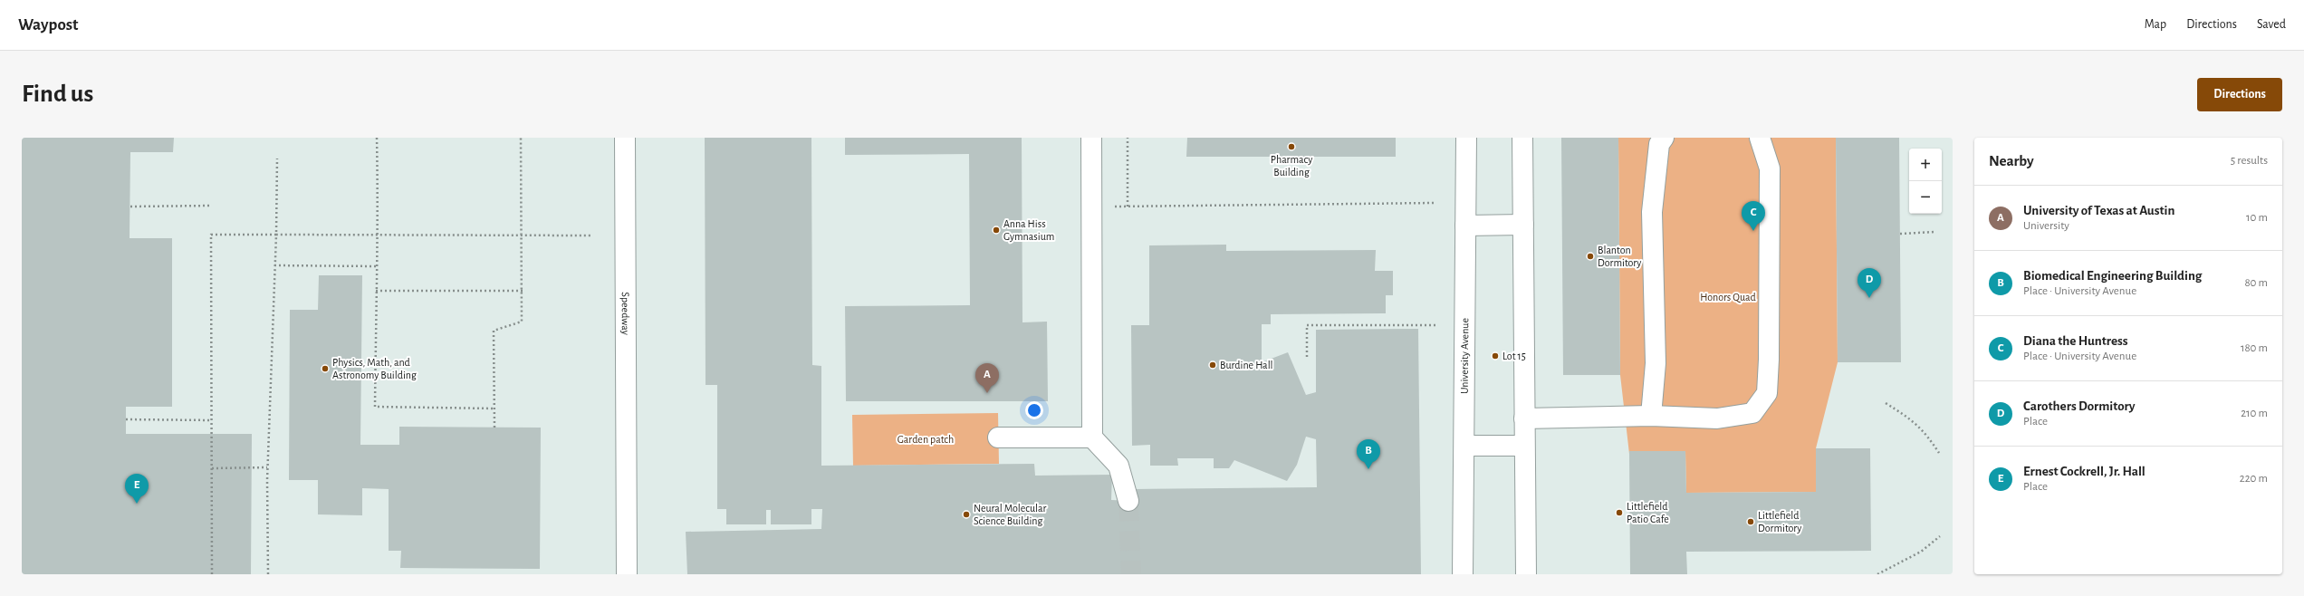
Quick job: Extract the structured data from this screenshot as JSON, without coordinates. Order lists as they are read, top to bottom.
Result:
{
  "streets": {
    "street": ["Speedway", "University Avenue"]
  },
  "parks": ["Honors Quad", "Garden patch"],
  "places": [
    "Pharmacy Building",
    "Anna Hiss Gymnasium",
    "Blanton Dormitory",
    "Lot 15",
    "Burdine Hall",
    "Physics, Math, and Astronomy Building",
    "Littlefield Patio Cafe",
    "Neural Molecular Science Building",
    "Littlefield Dormitory"
  ],
  "page": {
    "header": "Waypost",
    "nav": ["Map", "Directions", "Saved"],
    "buttons": "Directions",
    "title": "Find us",
    "heading": ["Nearby", "5 results"],
    "map_buttons": ["+", "−"],
    "list": [
      {
        "mark": "A",
        "name": "University of Texas at Austin",
        "note": "University",
        "value": "10 m"
      },
      {
        "mark": "B",
        "name": "Biomedical Engineering Building",
        "note": "Place · University Avenue",
        "value": "80 m"
      },
      {
        "mark": "C",
        "name": "Diana the Huntress",
        "note": "Place · University Avenue",
        "value": "180 m"
      },
      {
        "mark": "D",
        "name": "Carothers Dormitory",
        "note": "Place",
        "value": "210 m"
      },
      {
        "mark": "E",
        "name": "Ernest Cockrell, Jr. Hall",
        "note": "Place",
        "value": "220 m"
      }
    ],
    "pins": [
      "C",
      "D",
      "A",
      "B",
      "E"
    ]
  }
}
